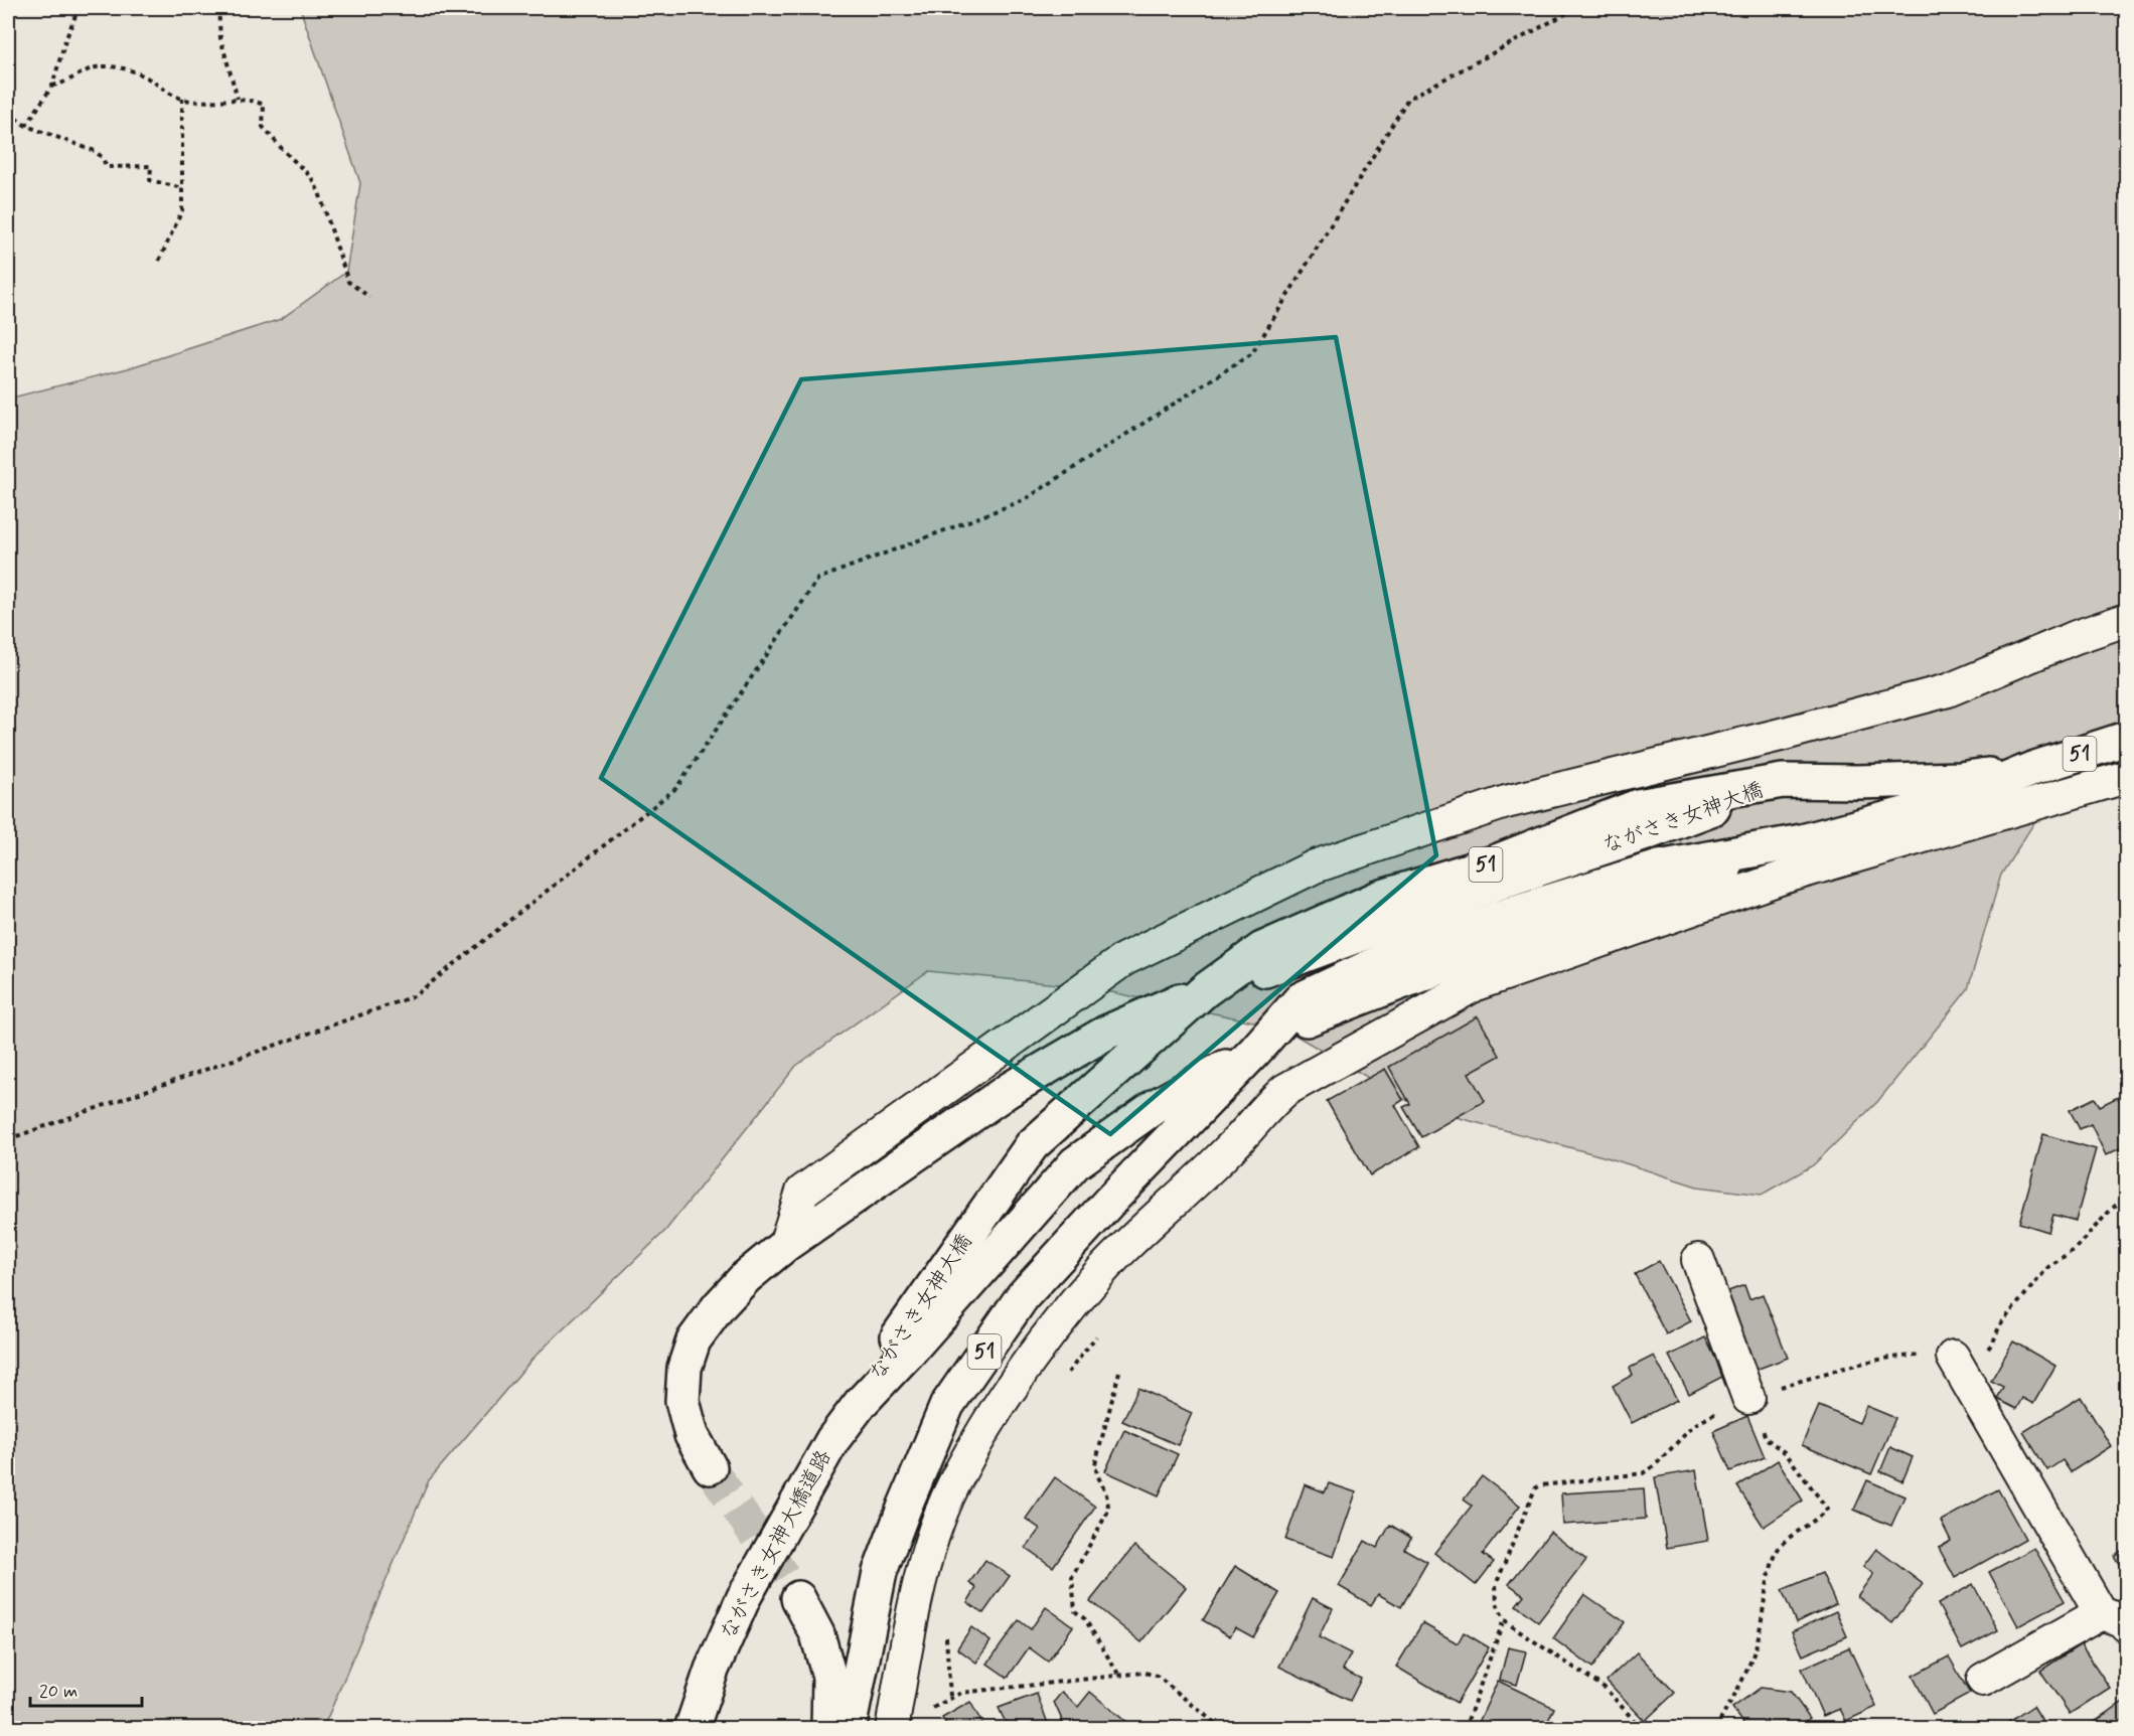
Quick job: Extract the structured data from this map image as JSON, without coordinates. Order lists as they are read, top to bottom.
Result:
{
  "streets": {
    "main road": ["51", "ながさき女神大橋", "ながさき女神大橋道路"]
  },
  "crossings": [
    ["51", "ながさき女神大橋"],
    ["ながさき女神大橋", "ながさき女神大橋道路"]
  ],
  "scale_bar": "20 m"
}
